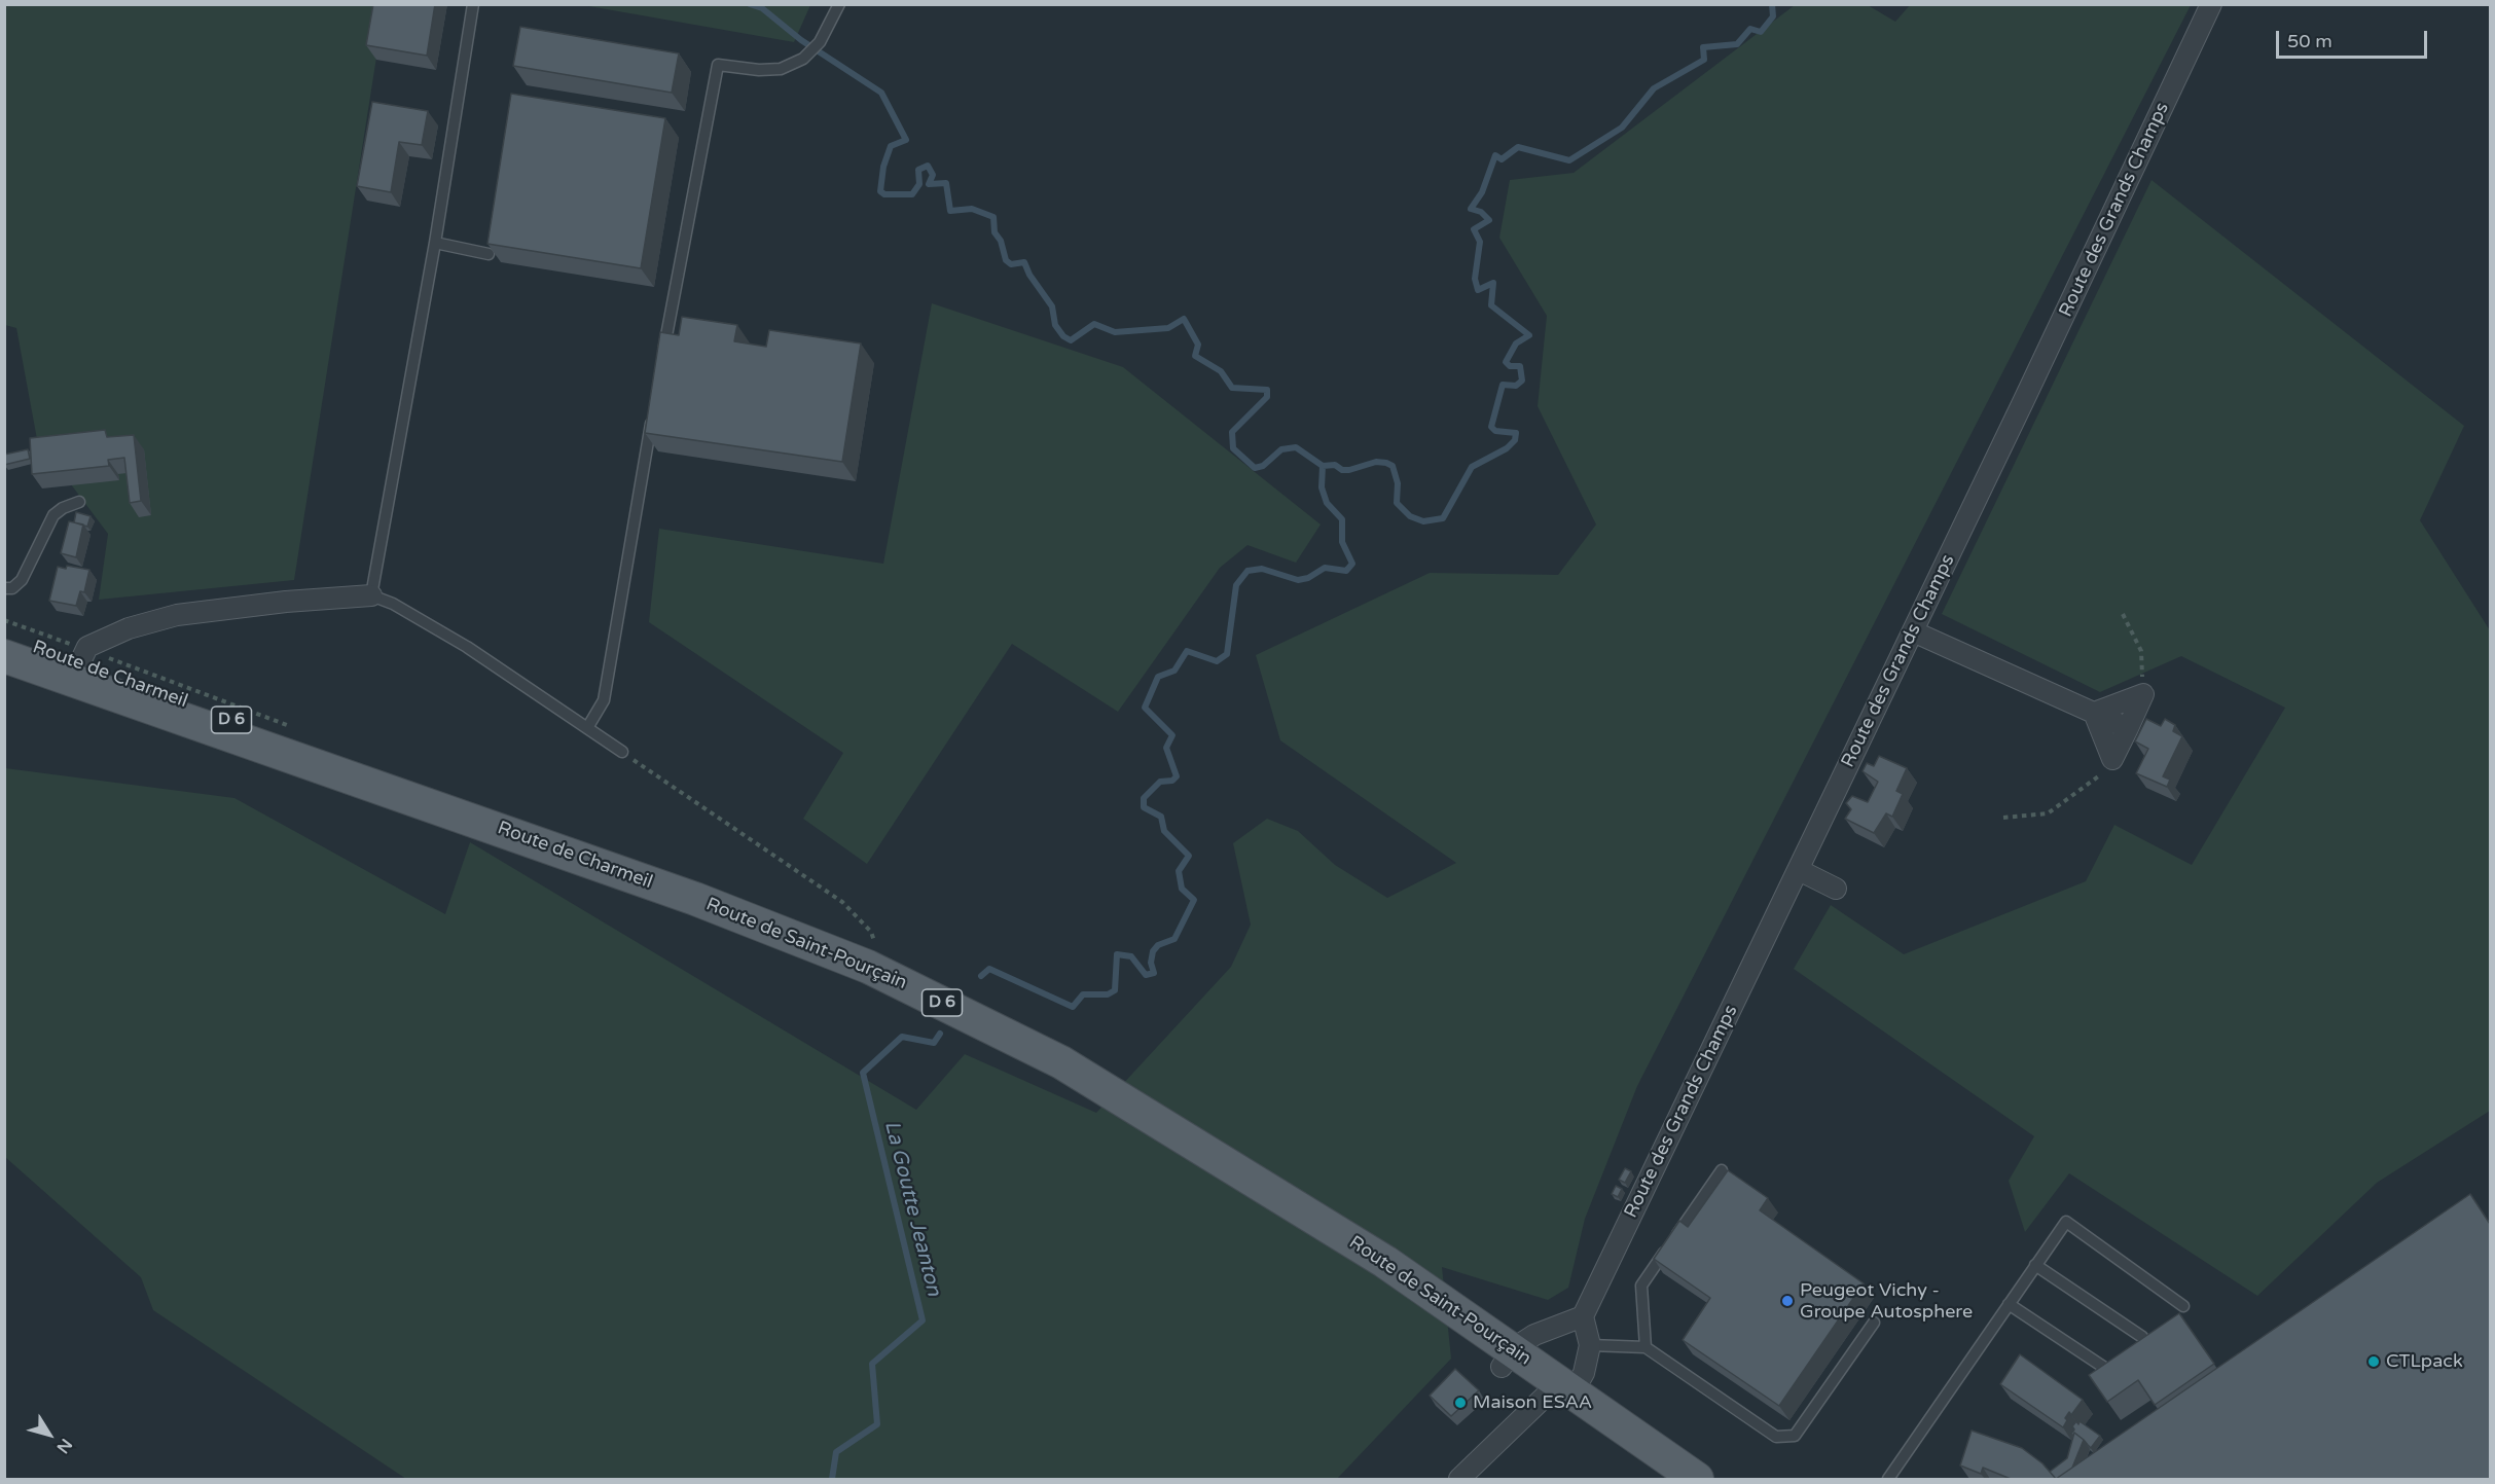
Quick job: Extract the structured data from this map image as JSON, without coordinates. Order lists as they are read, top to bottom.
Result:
{
  "streets": {
    "main road": ["Route de Charmeil", "D 6", "Route de Saint-Pourçain"],
    "street": ["Route des Grands Champs"]
  },
  "crossings": [
    ["Route de Charmeil", "Route de Saint-Pourçain"]
  ],
  "water": ["La Goutte Jeanton"],
  "places": ["Peugeot Vichy - Groupe Autosphere", "CTLpack", "Maison ESAA"],
  "scale_bar": "50 m",
  "north": "bottom right"
}
